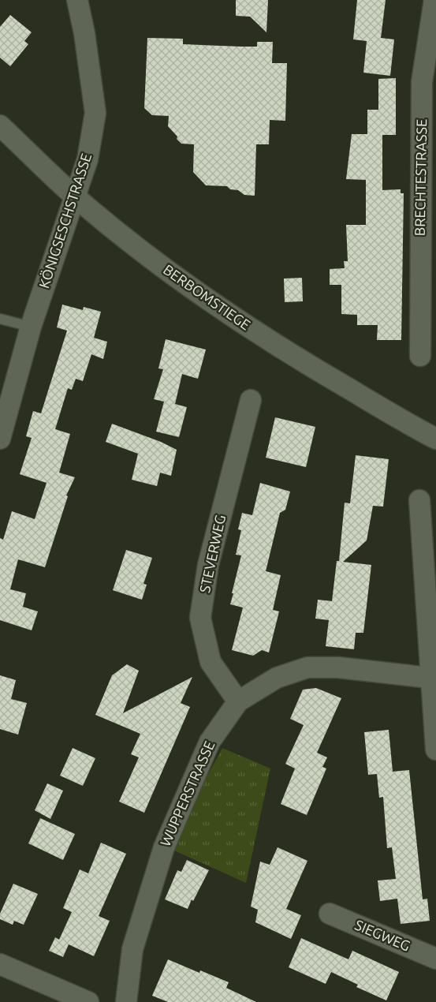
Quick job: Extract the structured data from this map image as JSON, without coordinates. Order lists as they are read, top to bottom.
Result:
{
  "streets": {
    "street": [
      "BRECHTESTRASSE",
      "KÖNIGSESCHSTRASSE",
      "BERBOMSTIEGE",
      "STEVERWEG",
      "WUPPERSTRASSE",
      "SIEGWEG"
    ]
  },
  "crossings": [
    ["KÖNIGSESCHSTRASSE", "BERBOMSTIEGE"],
    ["STEVERWEG", "WUPPERSTRASSE"]
  ]
}
